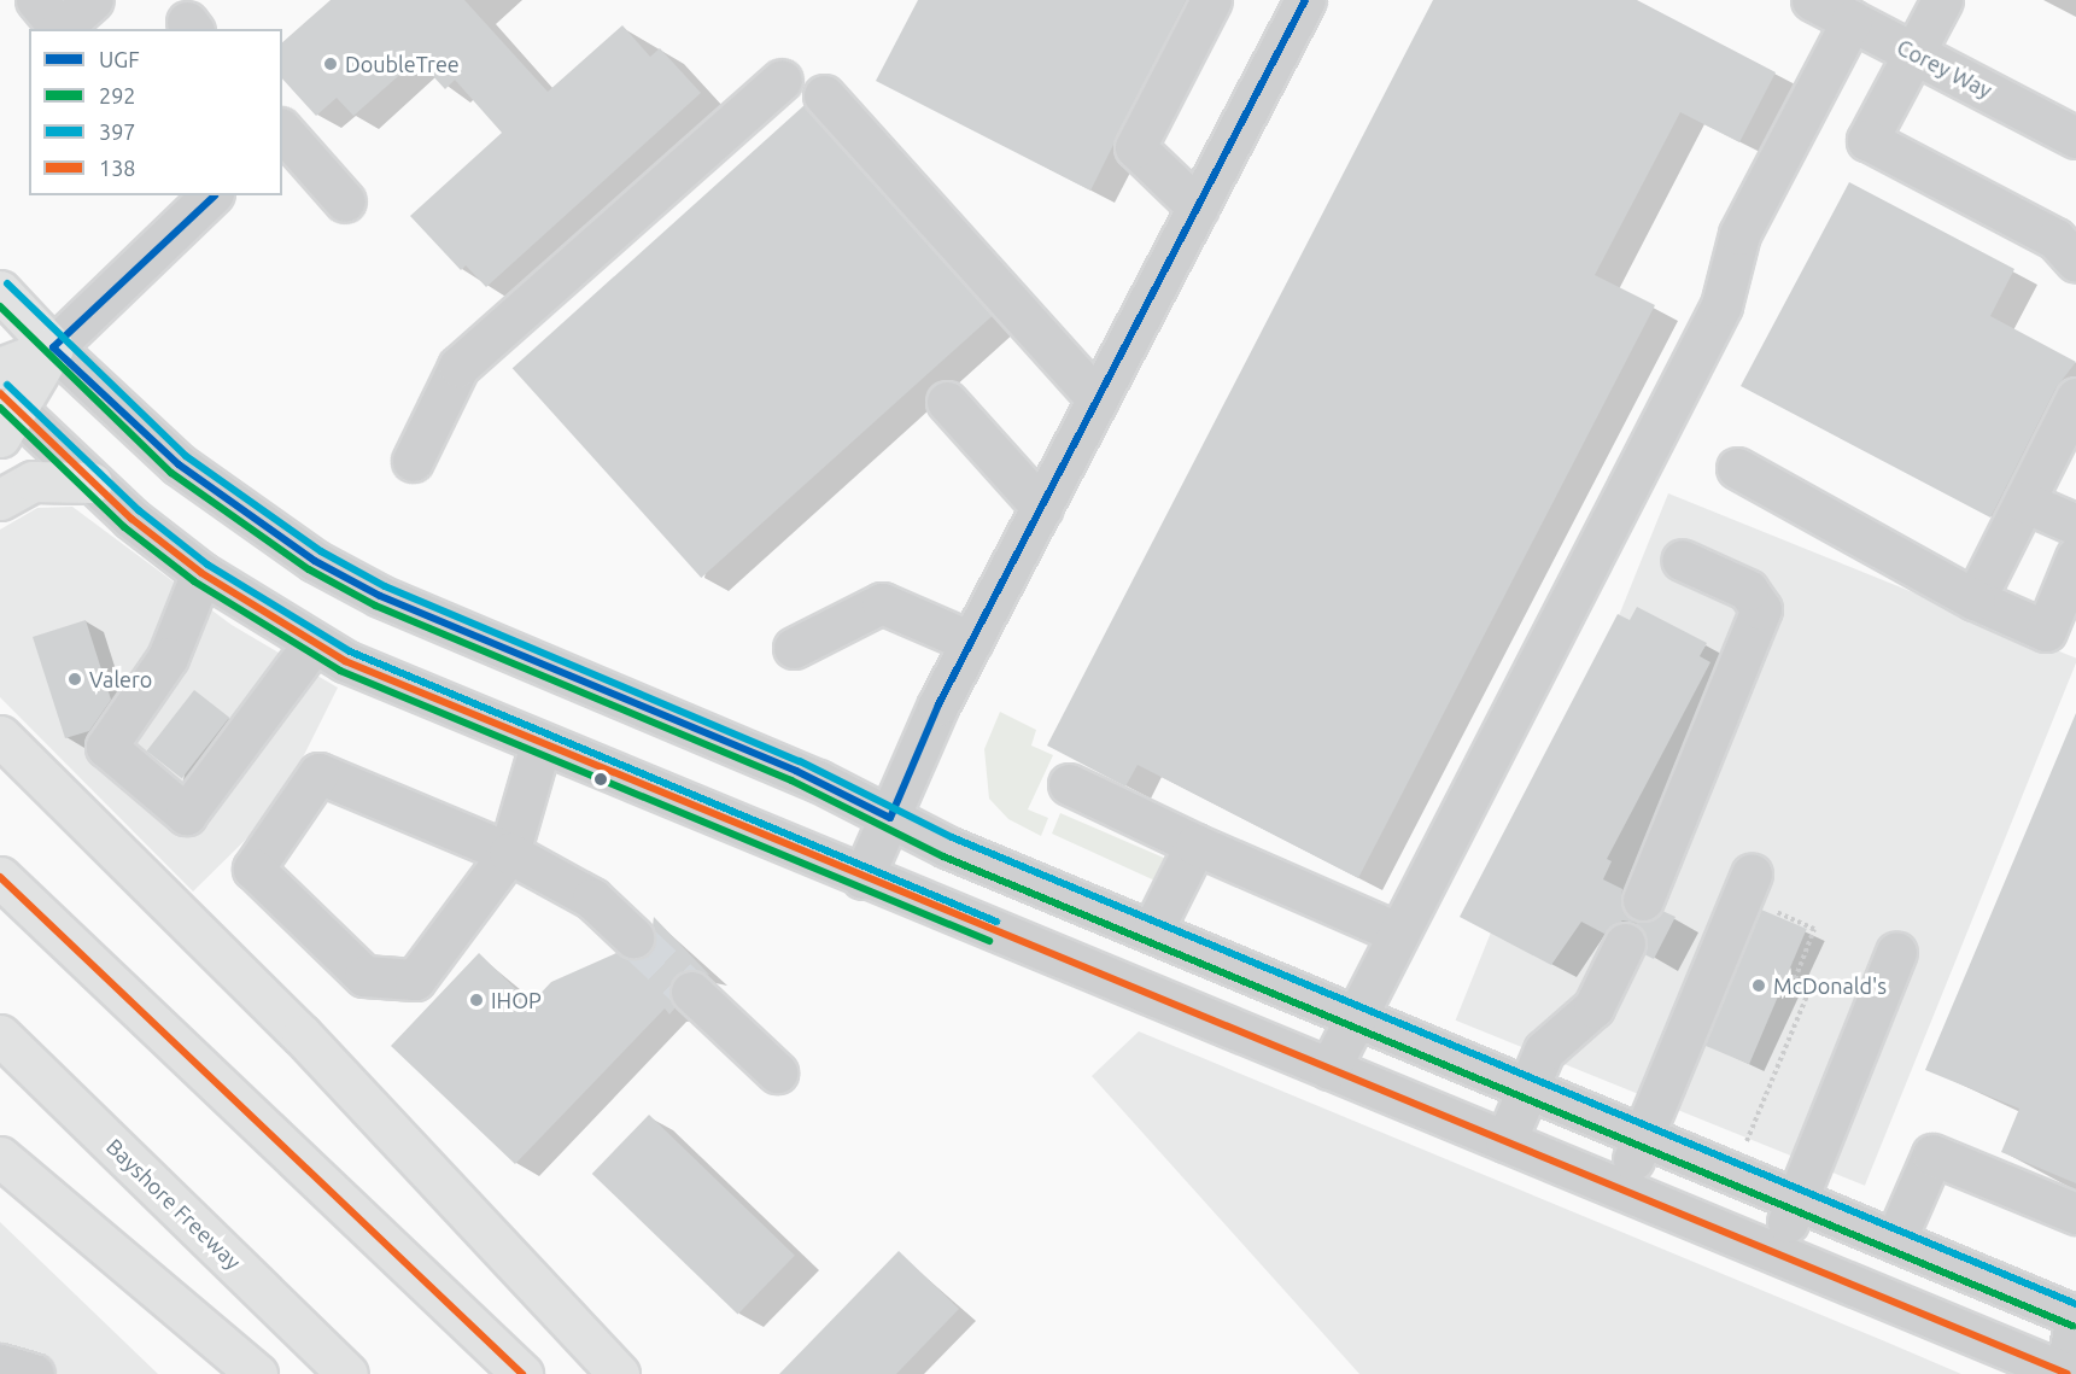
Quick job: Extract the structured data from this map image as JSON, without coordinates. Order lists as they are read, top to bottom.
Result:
{
  "streets": {
    "main road": ["Bayshore Freeway"],
    "street": ["Corey Way"]
  },
  "places": [
    "DoubleTree",
    "Valero",
    "McDonald's",
    "IHOP"
  ],
  "lines": [
    "transit line UGF",
    "transit line 397",
    "transit line 292",
    "transit line 138"
  ],
  "legend": [
    "UGF",
    "292",
    "397",
    "138"
  ]
}
